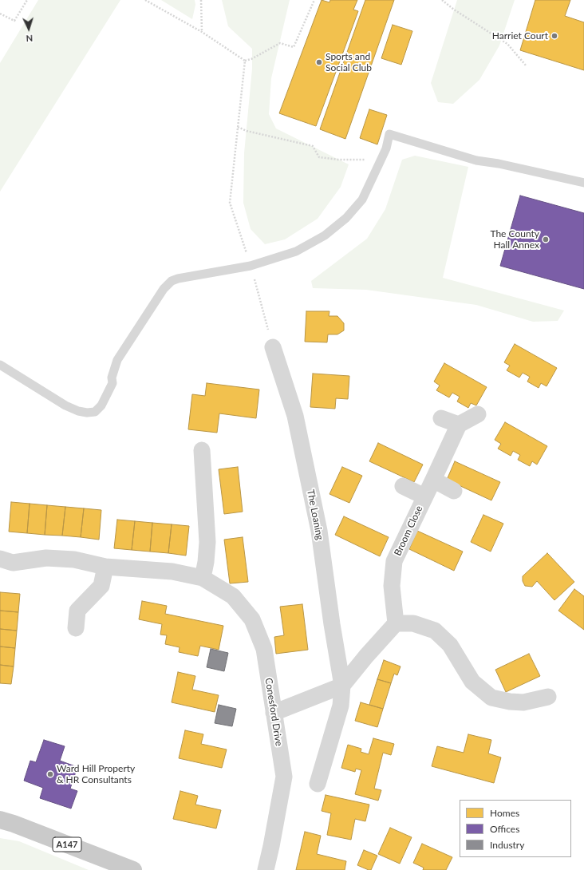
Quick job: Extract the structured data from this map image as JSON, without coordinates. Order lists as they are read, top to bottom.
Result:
{
  "streets": {
    "main road": ["A147"],
    "street": ["The Loaning", "Broom Close", "Conesford Drive"]
  },
  "places": [
    "Harriet Court",
    "Sports and Social Club",
    "The County Hall Annex",
    "Ward Hill Property & HR Consultants"
  ],
  "legend": ["Homes", "Offices", "Industry"],
  "north": "bottom"
}
